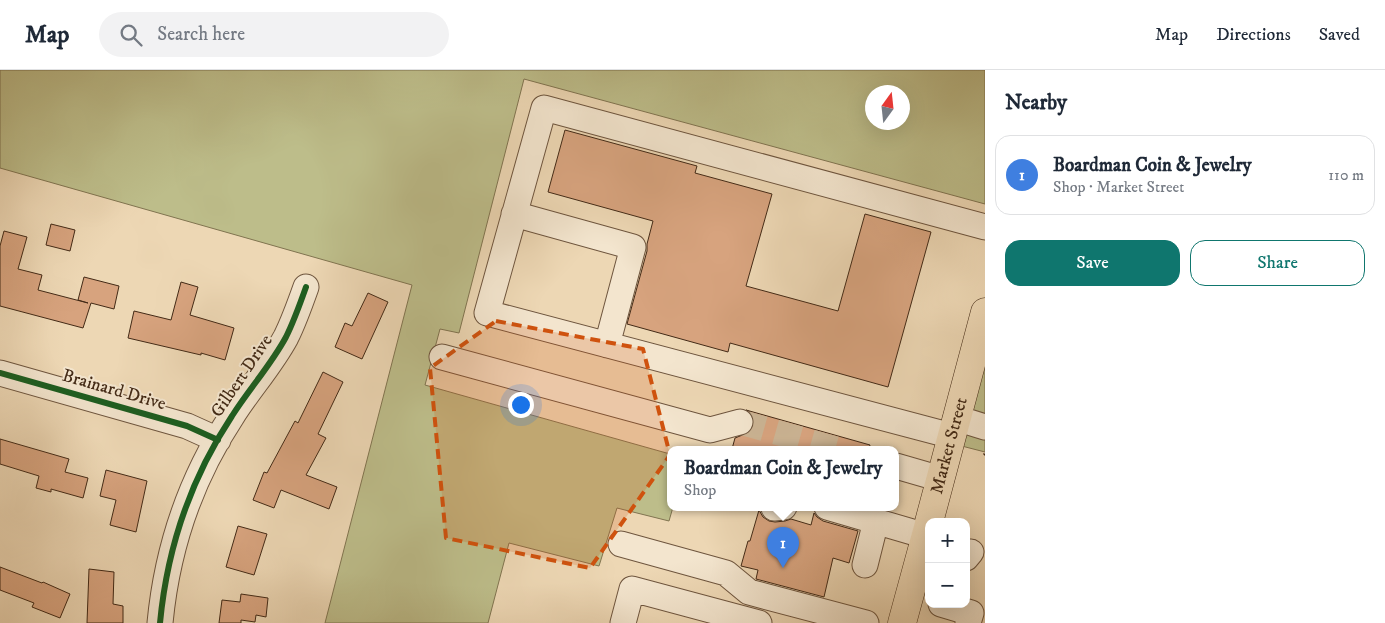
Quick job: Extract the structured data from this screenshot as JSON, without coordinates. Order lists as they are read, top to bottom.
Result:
{
  "streets": {
    "main road": ["Market Street"],
    "street": ["Gilbert Drive", "Brainard Drive"]
  },
  "crossings": [
    ["Gilbert Drive", "Brainard Drive"]
  ],
  "north": "top",
  "page": {
    "header": "Map",
    "search": "Search here",
    "nav": ["Map", "Directions", "Saved"],
    "heading": "Nearby",
    "list": [
      {
        "mark": "1",
        "name": "Boardman Coin & Jewelry",
        "note": "Shop · Market Street",
        "value": "110 m"
      }
    ],
    "buttons": ["Save", "Share"],
    "popup": ["Boardman Coin & Jewelry", "Shop"],
    "map_buttons": ["+", "−"],
    "pins": "1"
  }
}
